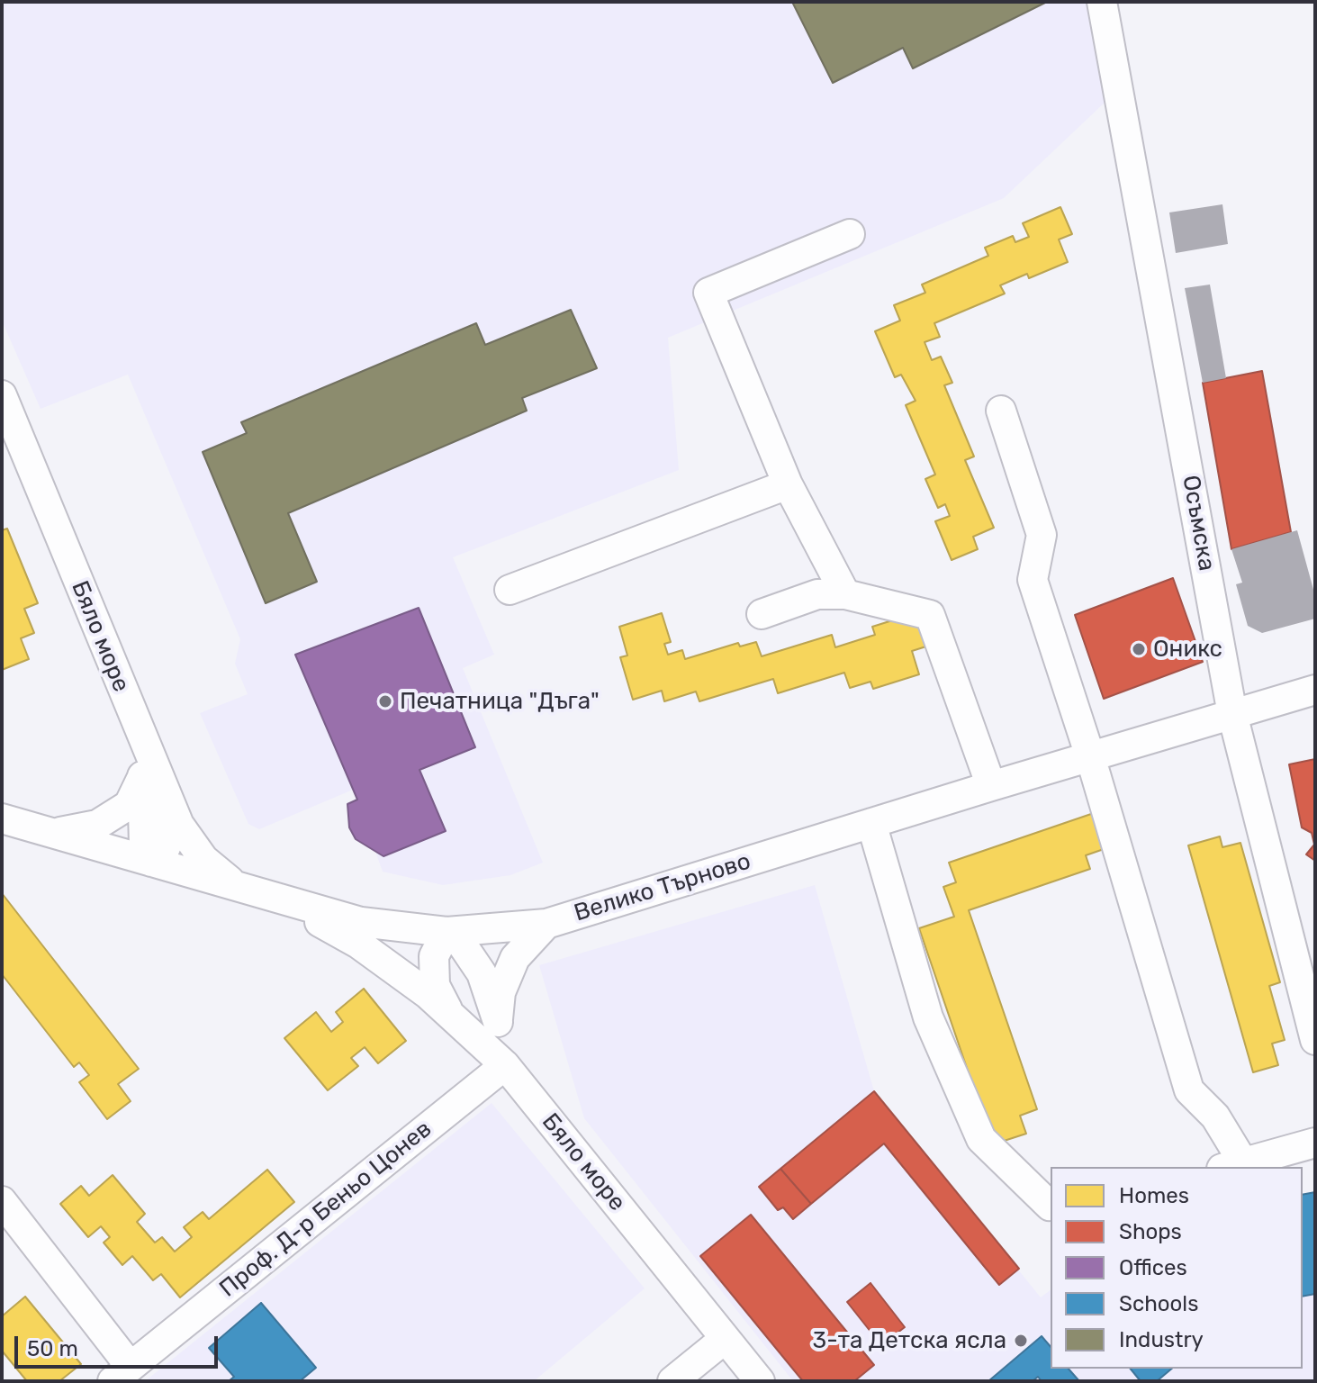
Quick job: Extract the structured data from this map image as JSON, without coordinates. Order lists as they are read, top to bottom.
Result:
{
  "streets": {
    "street": [
      "Осъмска",
      "Бяло море",
      "Велико Търново",
      "Проф. Д-р Беньо Цонев"
    ]
  },
  "crossings": [
    ["Осъмска", "Велико Търново"],
    ["Бяло море", "Велико Търново"],
    ["Бяло море", "Проф. Д-р Беньо Цонев"]
  ],
  "places": ["Оникс", "Печатница \"Дъга\"", "3-та Детска ясла"],
  "legend": [
    "Homes",
    "Shops",
    "Offices",
    "Schools",
    "Industry"
  ],
  "scale_bar": "50 m"
}
